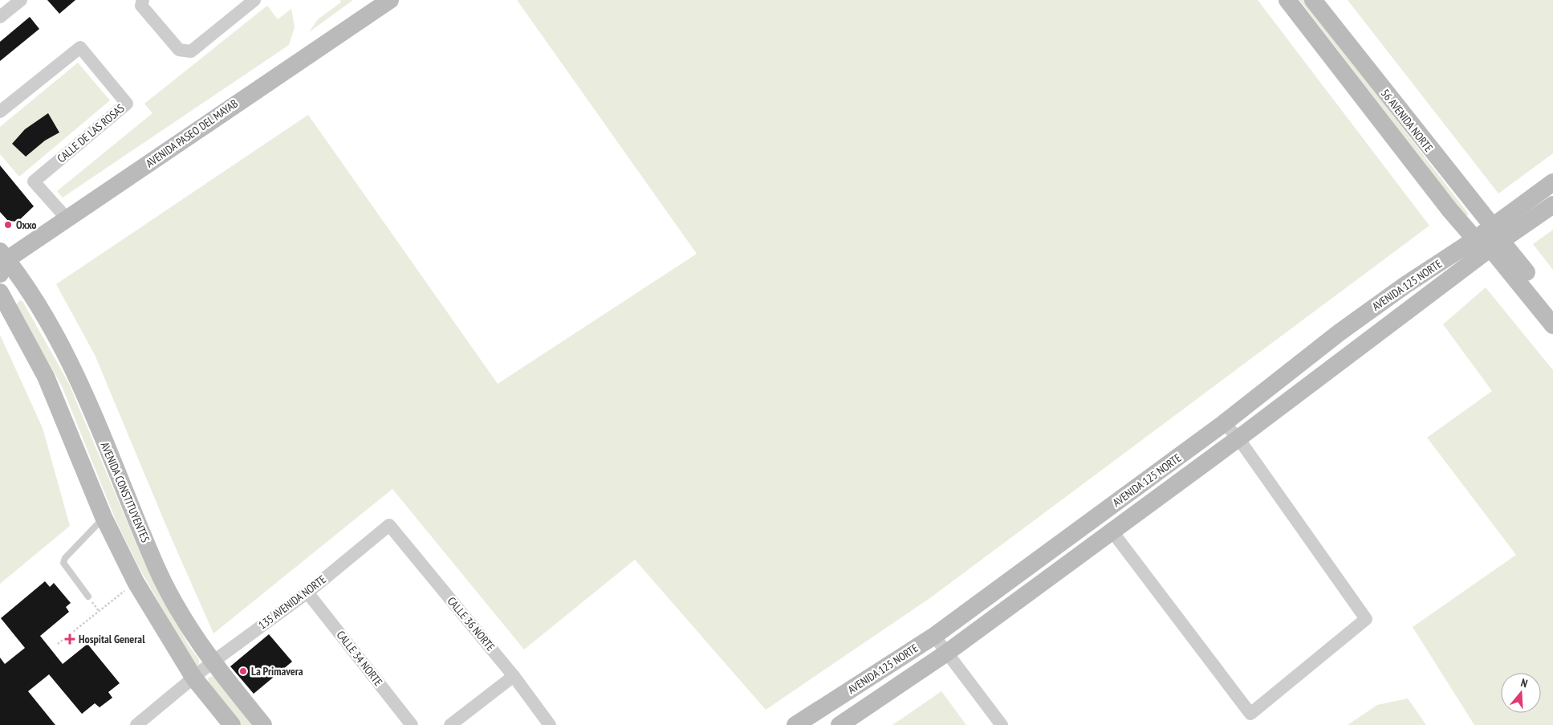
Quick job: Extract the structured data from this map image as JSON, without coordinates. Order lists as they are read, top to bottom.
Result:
{
  "streets": {
    "main road": [
      "56 AVENIDA NORTE",
      "AVENIDA PASEO DEL MAYAB",
      "AVENIDA 125 NORTE",
      "AVENIDA CONSTITUYENTES"
    ],
    "street": [
      "CALLE DE LAS ROSAS",
      "135 AVENIDA NORTE",
      "CALLE 36 NORTE",
      "CALLE 34 NORTE"
    ]
  },
  "crossings": [
    ["56 AVENIDA NORTE", "AVENIDA 125 NORTE"],
    ["CALLE DE LAS ROSAS", "AVENIDA PASEO DEL MAYAB"],
    ["AVENIDA PASEO DEL MAYAB", "AVENIDA CONSTITUYENTES"],
    ["AVENIDA CONSTITUYENTES", "135 AVENIDA NORTE"],
    ["135 AVENIDA NORTE", "CALLE 36 NORTE"],
    ["135 AVENIDA NORTE", "CALLE 34 NORTE"]
  ],
  "places": {
    "other": ["Oxxo", "La Primavera"],
    "health": ["Hospital General"]
  },
  "north": "top"
}
